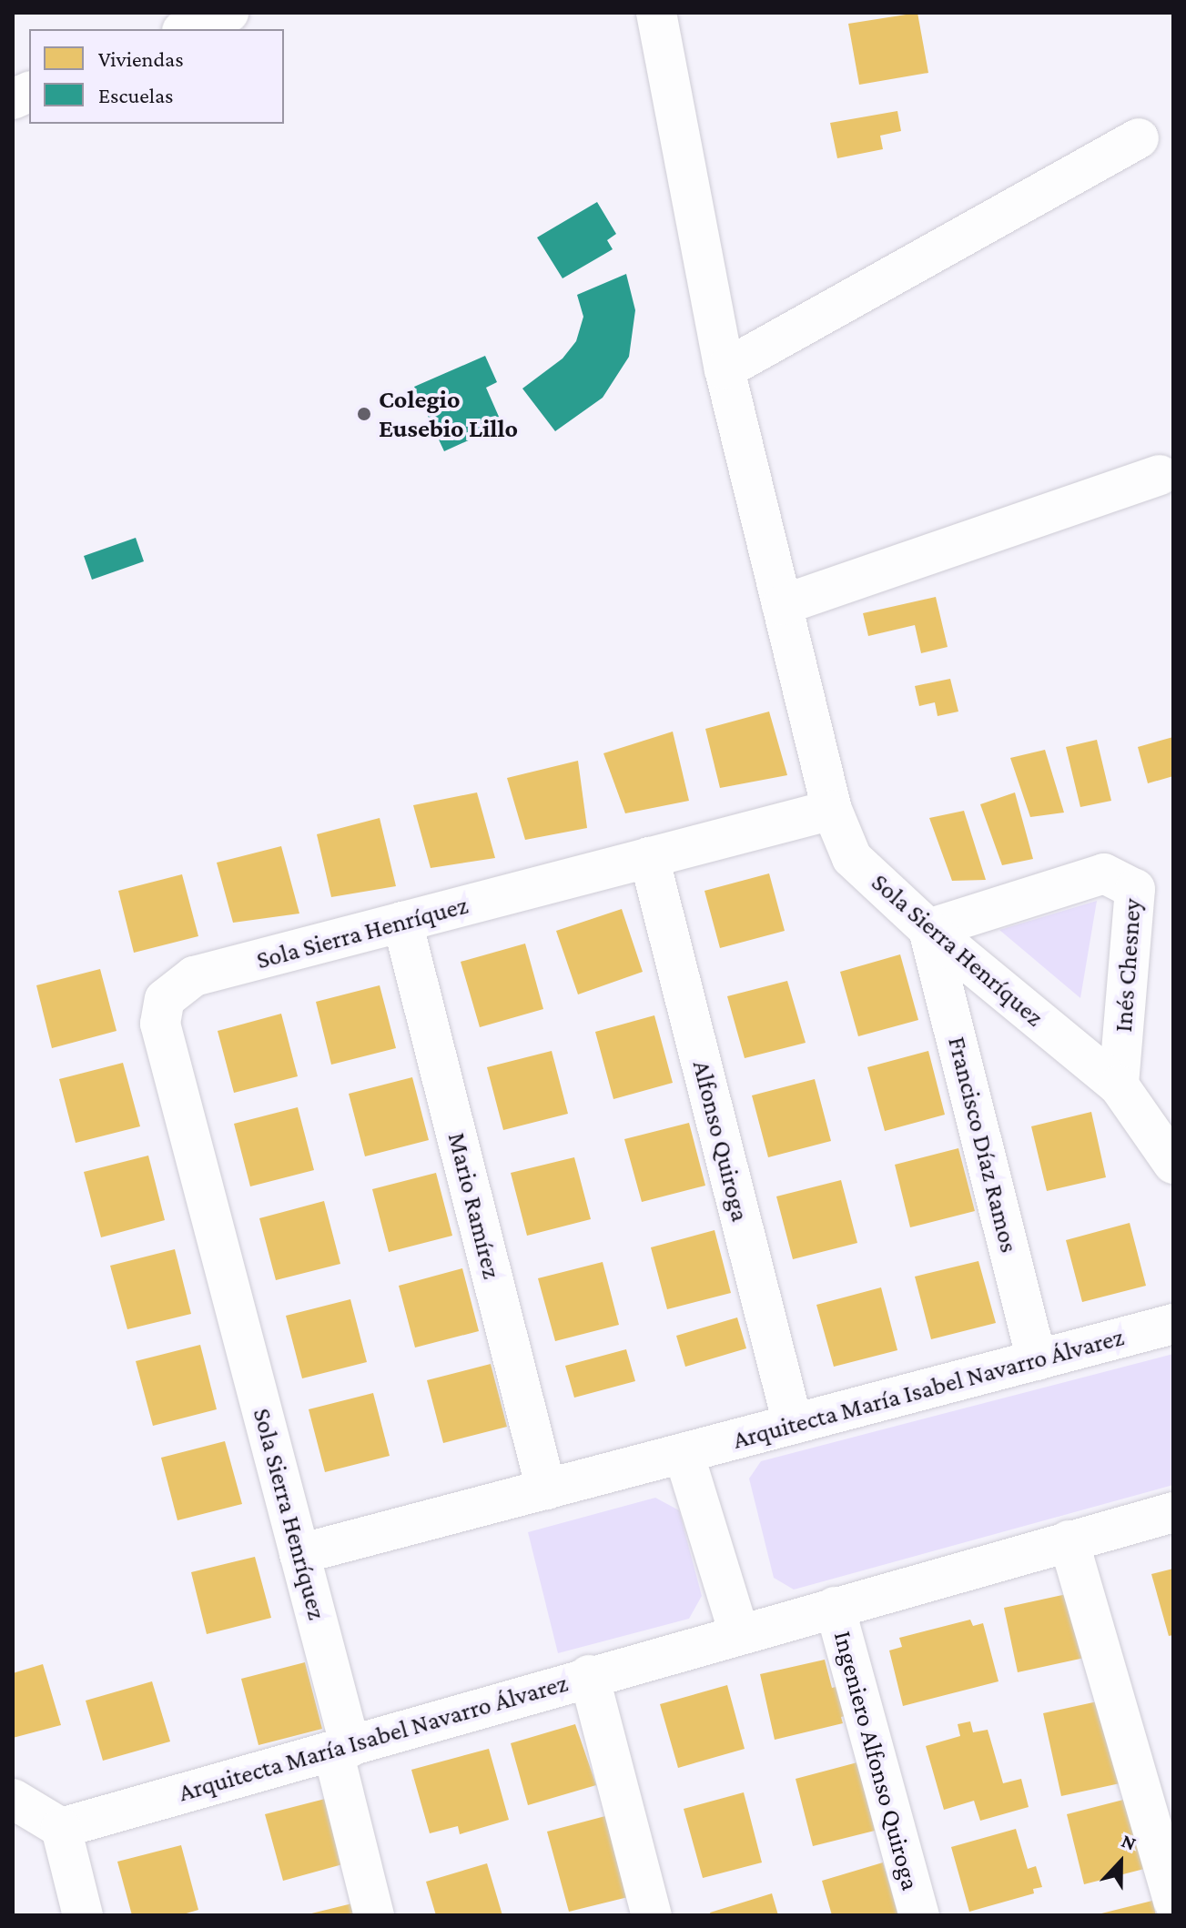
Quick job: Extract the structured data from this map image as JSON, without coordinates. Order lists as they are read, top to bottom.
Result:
{
  "streets": {
    "street": [
      "Sola Sierra Henríquez",
      "Inés Chesney",
      "Alfonso Quiroga",
      "Francisco Díaz Ramos",
      "Mario Ramírez",
      "Arquitecta María Isabel Navarro Álvarez",
      "Ingeniero Alfonso Quiroga"
    ]
  },
  "crossings": [
    ["Sola Sierra Henríquez", "Inés Chesney"],
    ["Sola Sierra Henríquez", "Alfonso Quiroga"],
    ["Sola Sierra Henríquez", "Francisco Díaz Ramos"],
    ["Sola Sierra Henríquez", "Mario Ramírez"],
    ["Sola Sierra Henríquez", "Arquitecta María Isabel Navarro Álvarez"],
    ["Inés Chesney", "Francisco Díaz Ramos"],
    ["Alfonso Quiroga", "Arquitecta María Isabel Navarro Álvarez"],
    ["Francisco Díaz Ramos", "Arquitecta María Isabel Navarro Álvarez"],
    ["Mario Ramírez", "Arquitecta María Isabel Navarro Álvarez"],
    ["Arquitecta María Isabel Navarro Álvarez", "Ingeniero Alfonso Quiroga"]
  ],
  "places": ["Colegio Eusebio Lillo"],
  "legend": ["Viviendas", "Escuelas"],
  "north": "top"
}
